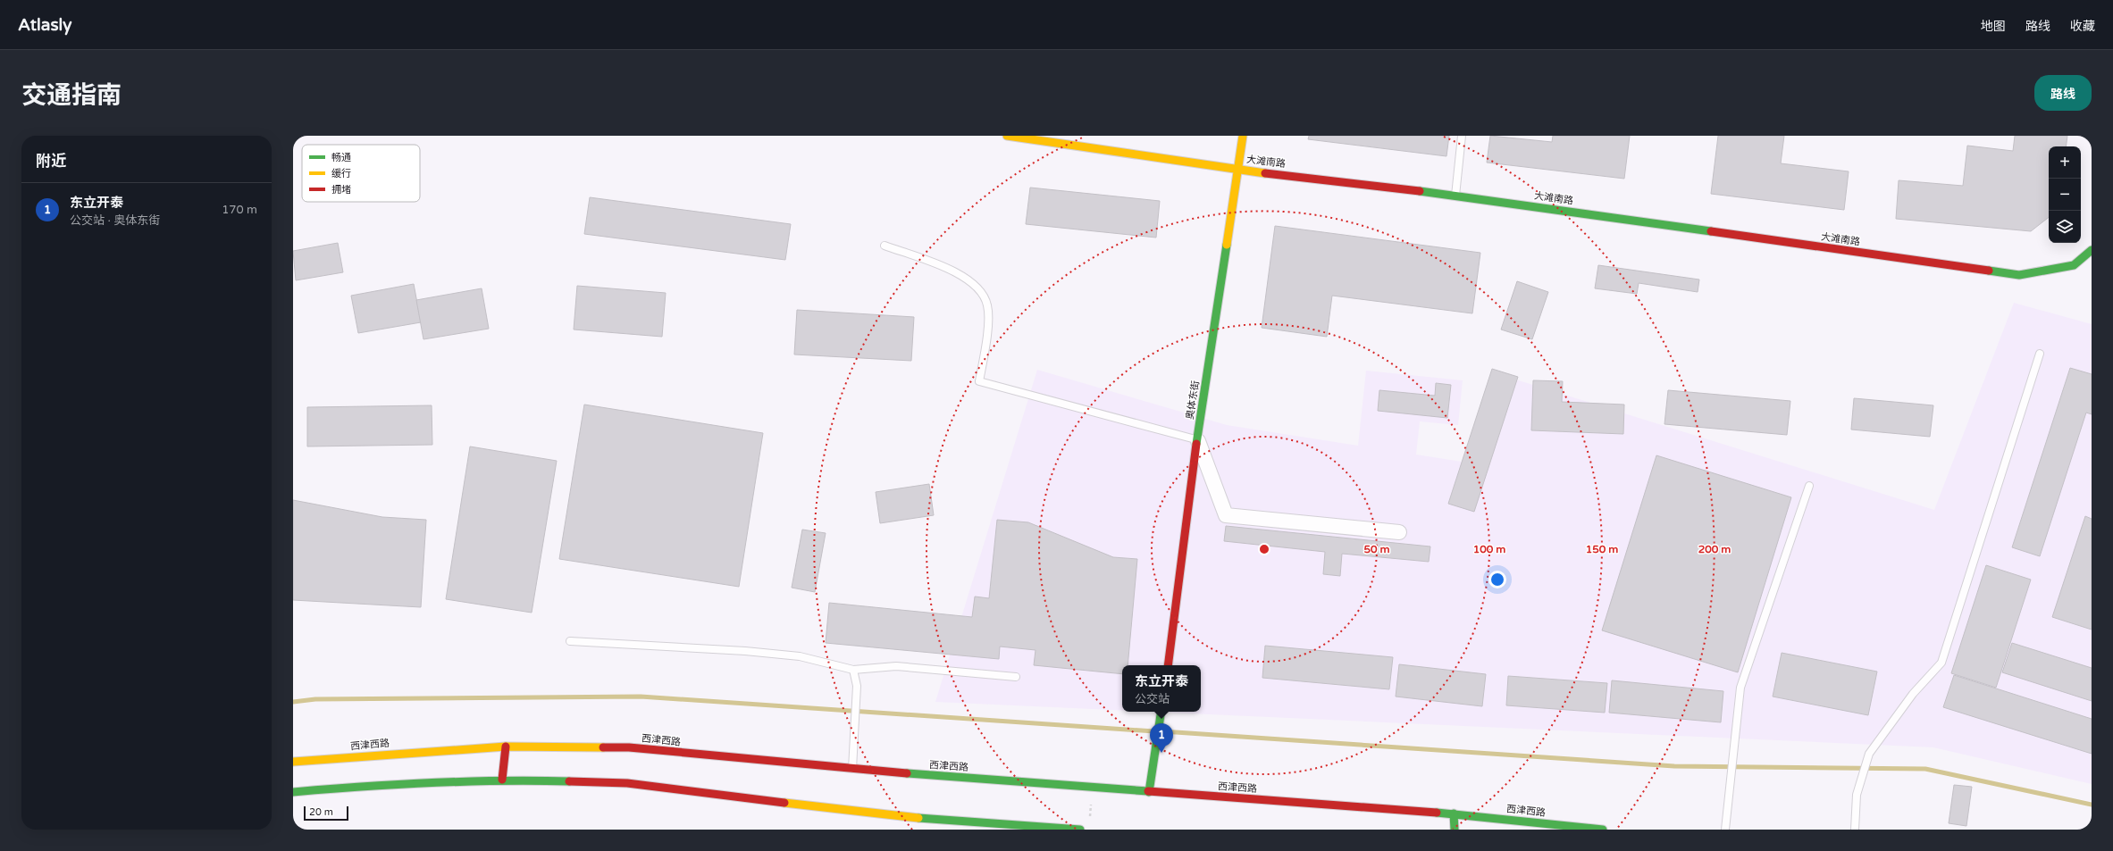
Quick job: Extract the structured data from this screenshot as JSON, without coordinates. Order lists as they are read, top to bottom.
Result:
{
  "streets": {
    "main road": ["大滩南路", "奥体东街", "西津西路"]
  },
  "crossings": [
    ["大滩南路", "奥体东街"]
  ],
  "legend": ["畅通", "缓行", "拥堵"],
  "scale_bar": "20 m",
  "page": {
    "header": "Atlasly",
    "nav": ["地图", "路线", "收藏"],
    "title": "交通指南",
    "buttons": "路线",
    "heading": "附近",
    "map_buttons": ["+", "−"],
    "list": [
      {
        "mark": "1",
        "name": "东立开泰",
        "note": "公交站 · 奥体东街",
        "value": "170 m"
      }
    ],
    "popup": ["东立开泰", "公交站"],
    "pins": "1",
    "scale": "20 m"
  },
  "rings": [
    "50 m",
    "100 m",
    "150 m",
    "200 m"
  ]
}
